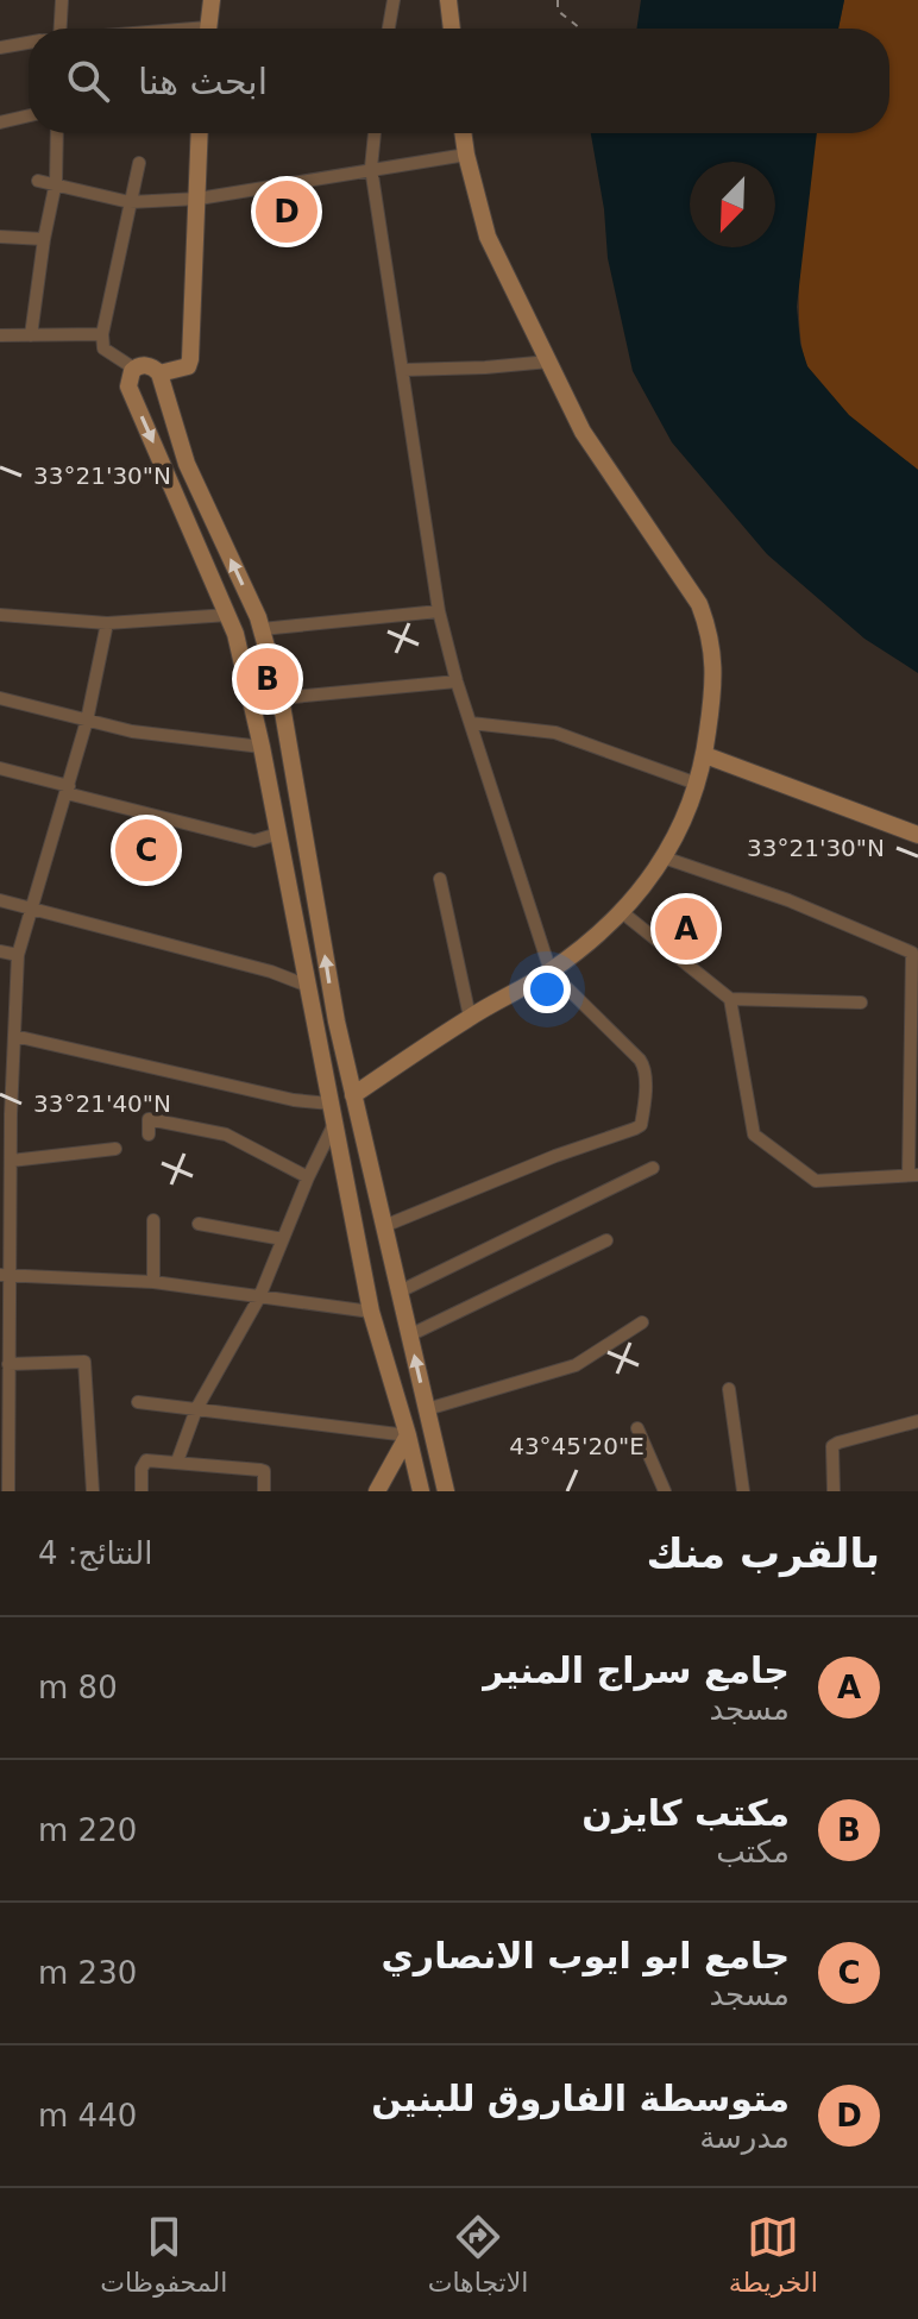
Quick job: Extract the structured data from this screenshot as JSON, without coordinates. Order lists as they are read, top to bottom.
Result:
{
  "north": "bottom left",
  "page": {
    "search": "ابحث هنا",
    "pins": [
      "D",
      "B",
      "C",
      "A"
    ],
    "heading": ["بالقرب منك", "النتائج: 4"],
    "list": [
      {
        "mark": "A",
        "name": "جامع سراج المنير",
        "note": "مسجد",
        "value": "80 m"
      },
      {
        "mark": "B",
        "name": "مكتب كايزن",
        "note": "مكتب",
        "value": "220 m"
      },
      {
        "mark": "C",
        "name": "جامع ابو ايوب الانصاري",
        "note": "مسجد",
        "value": "230 m"
      },
      {
        "mark": "D",
        "name": "متوسطة الفاروق للبنين",
        "note": "مدرسة",
        "value": "440 m"
      }
    ],
    "nav": ["الخريطة", "الاتجاهات", "المحفوظات"]
  },
  "coordinates": ["33°21'30\"N", "33°21'40\"N", "43°45'20\"E"]
}
